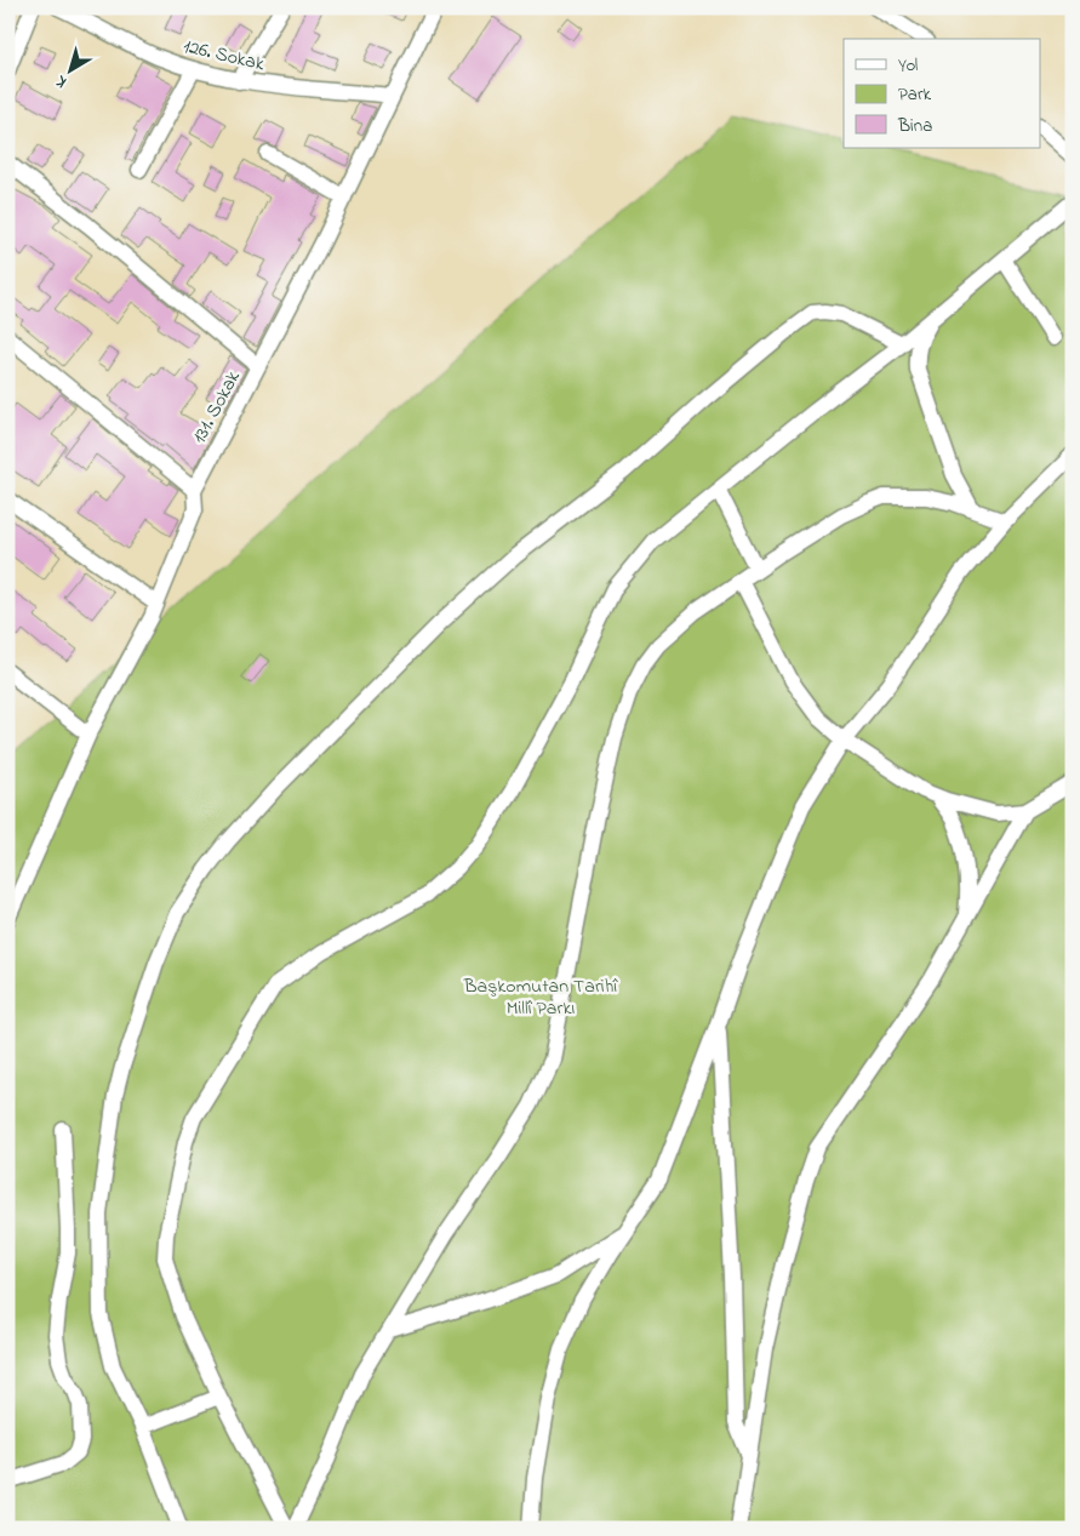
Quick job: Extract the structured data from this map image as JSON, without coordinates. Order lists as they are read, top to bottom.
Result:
{
  "streets": {
    "street": ["126. Sokak", "131. Sokak"]
  },
  "crossings": [
    ["126. Sokak", "131. Sokak"]
  ],
  "parks": ["Başkomutan Tarihî Millî Parkı"],
  "legend": ["Yol", "Park", "Bina"],
  "north": "bottom left"
}
